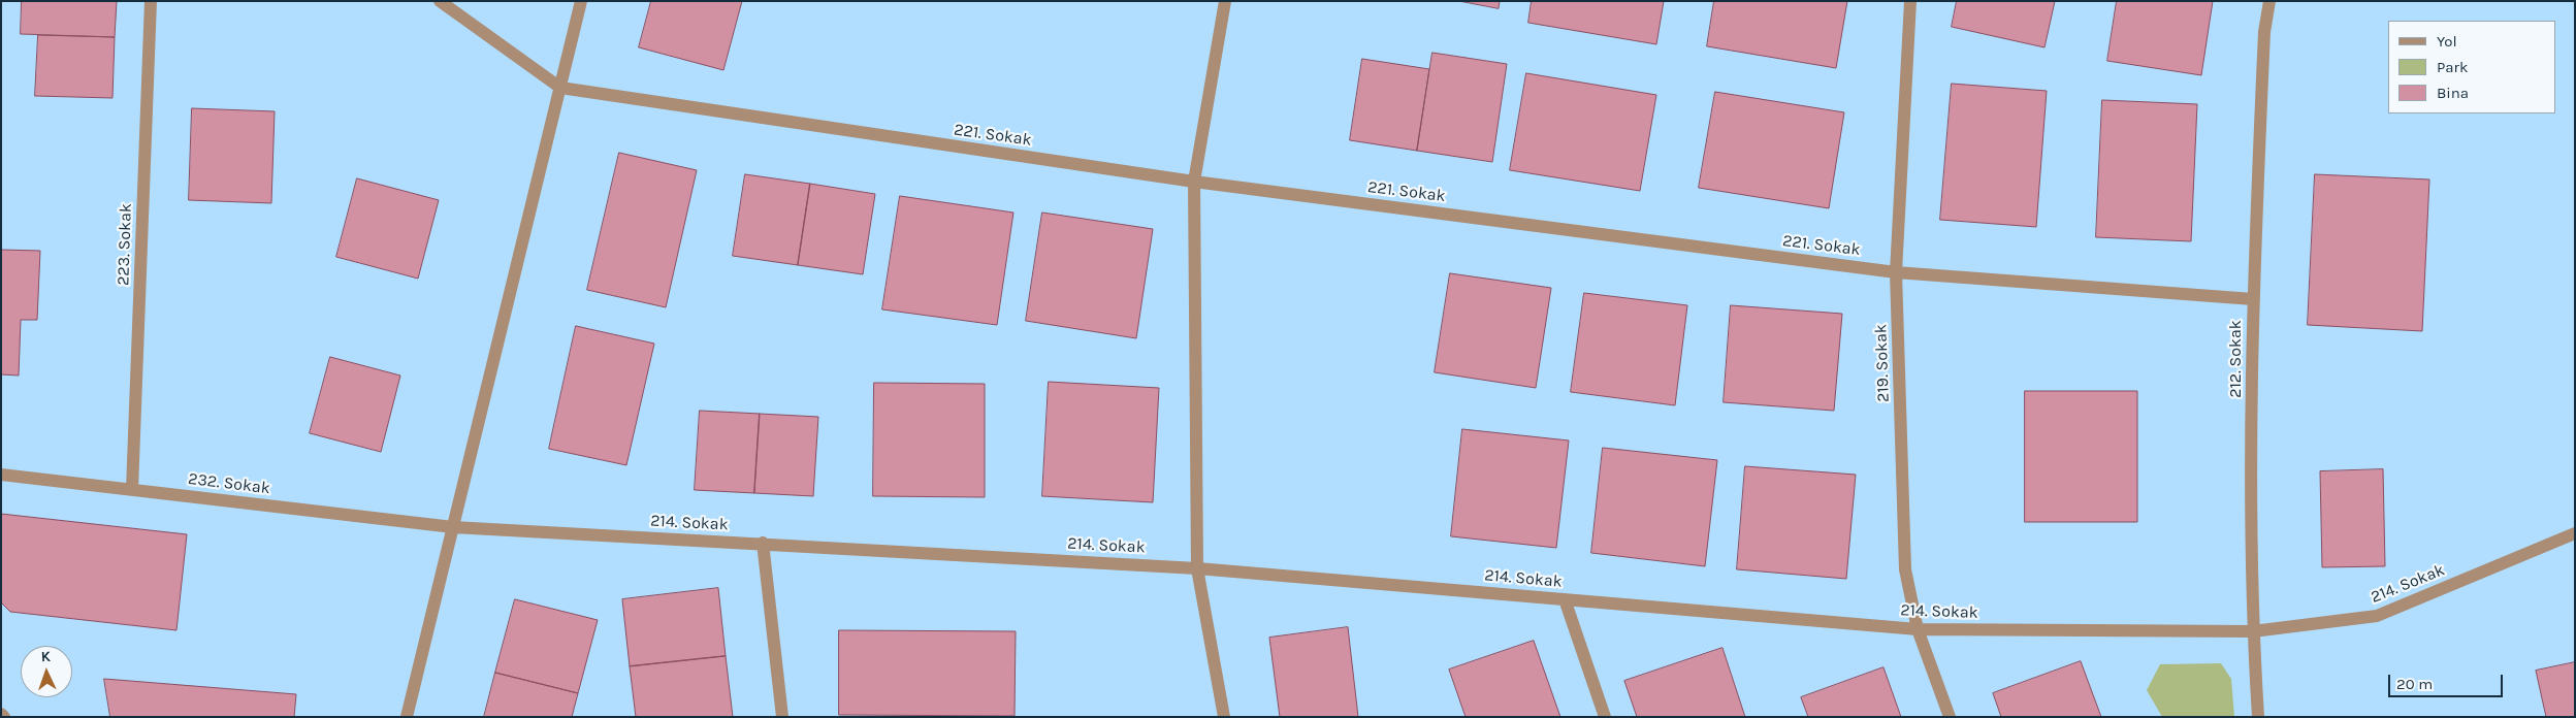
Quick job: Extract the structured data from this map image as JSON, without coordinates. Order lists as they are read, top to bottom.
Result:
{
  "streets": {
    "street": [
      "221. Sokak",
      "223. Sokak",
      "212. Sokak",
      "219. Sokak",
      "232. Sokak",
      "214. Sokak"
    ]
  },
  "crossings": [
    ["221. Sokak", "212. Sokak"],
    ["221. Sokak", "219. Sokak"],
    ["223. Sokak", "232. Sokak"],
    ["212. Sokak", "214. Sokak"],
    ["219. Sokak", "214. Sokak"],
    ["232. Sokak", "214. Sokak"]
  ],
  "legend": ["Yol", "Park", "Bina"],
  "scale_bar": "20 m",
  "north": "top"
}
